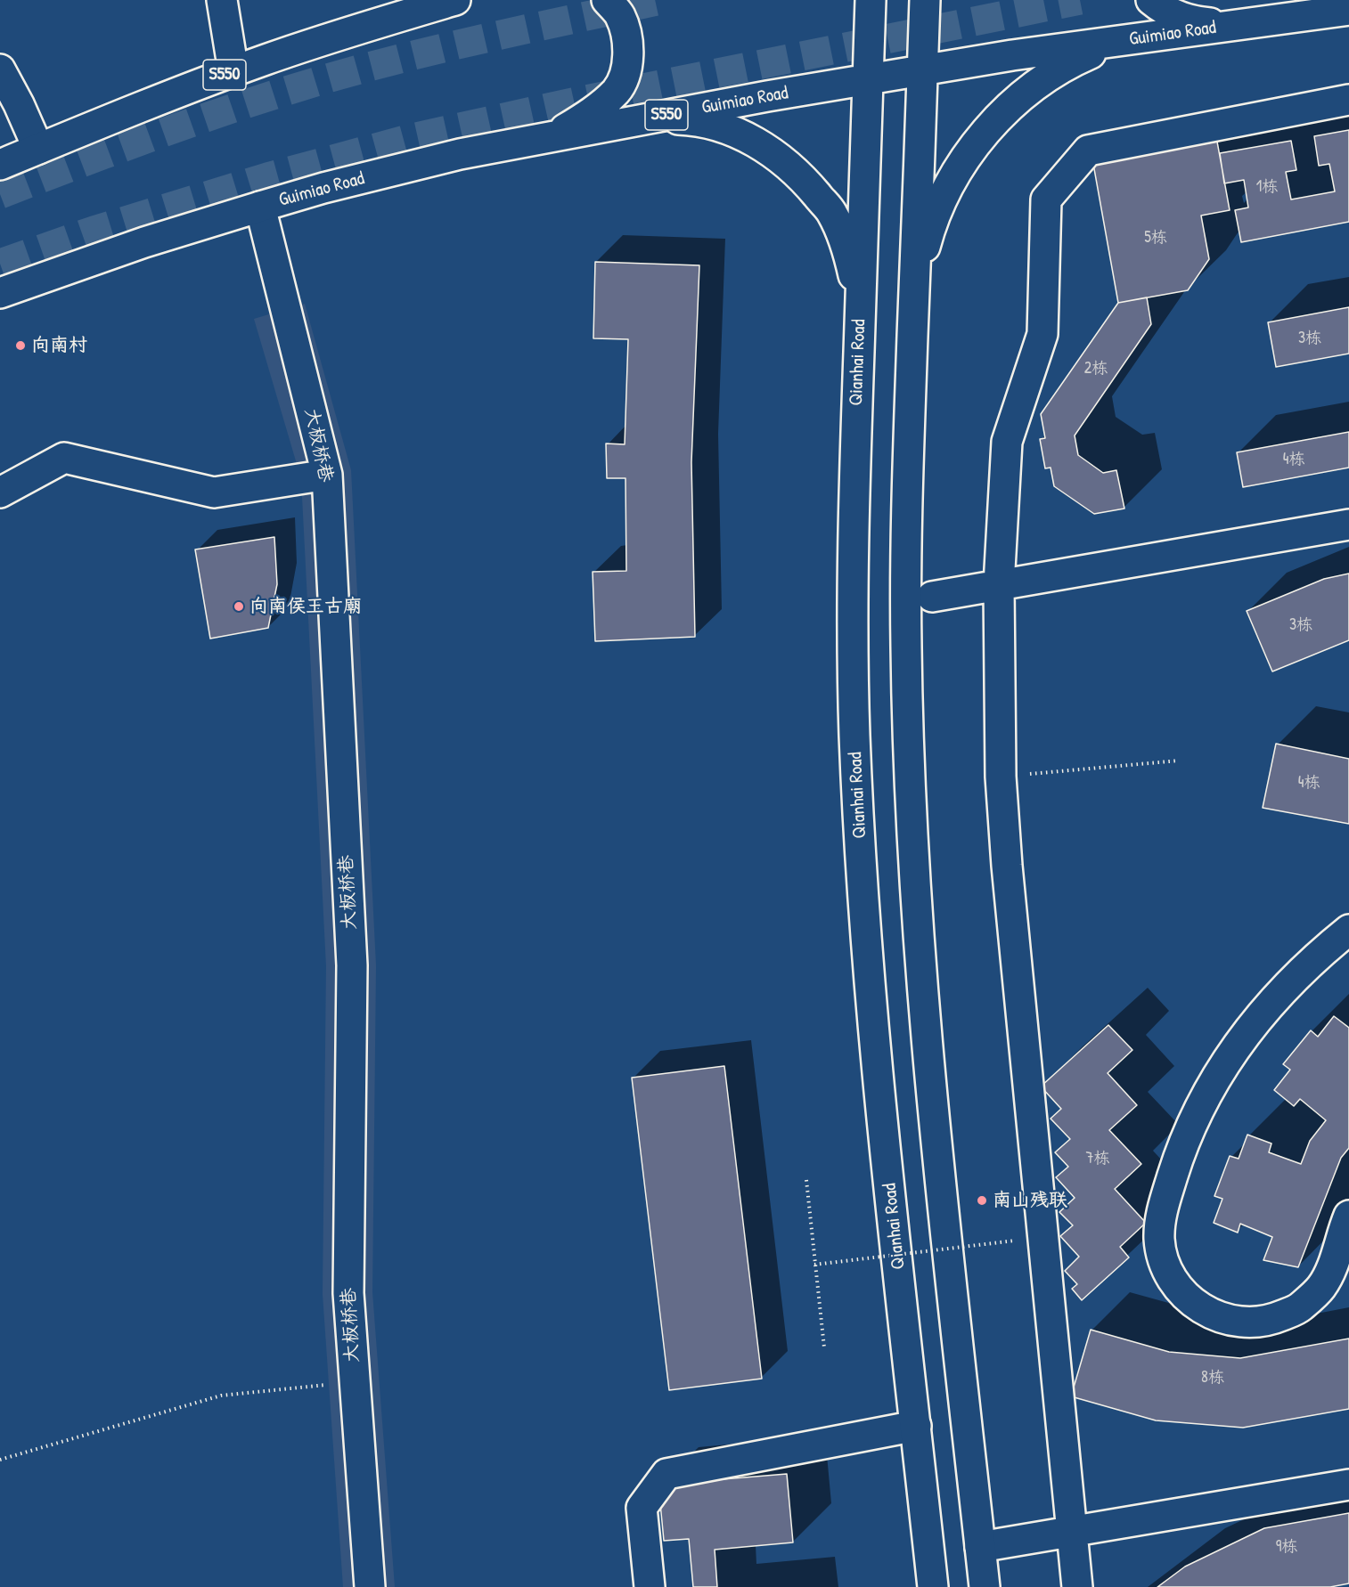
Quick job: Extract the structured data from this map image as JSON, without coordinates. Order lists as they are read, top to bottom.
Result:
{
  "streets": {
    "main road": [
      "Guimiao Road",
      "S550",
      "Qianhai Road",
      "大板桥巷"
    ]
  },
  "crossings": [
    ["Guimiao Road", "Qianhai Road"],
    ["Guimiao Road", "大板桥巷"]
  ],
  "places": ["向南村", "向南侯王古廟", "南山残联"],
  "house_numbers": [
    "1栋",
    "5栋",
    "3栋",
    "2栋",
    "4栋",
    "3栋",
    "4栋",
    "7栋",
    "8栋",
    "9栋"
  ]
}
